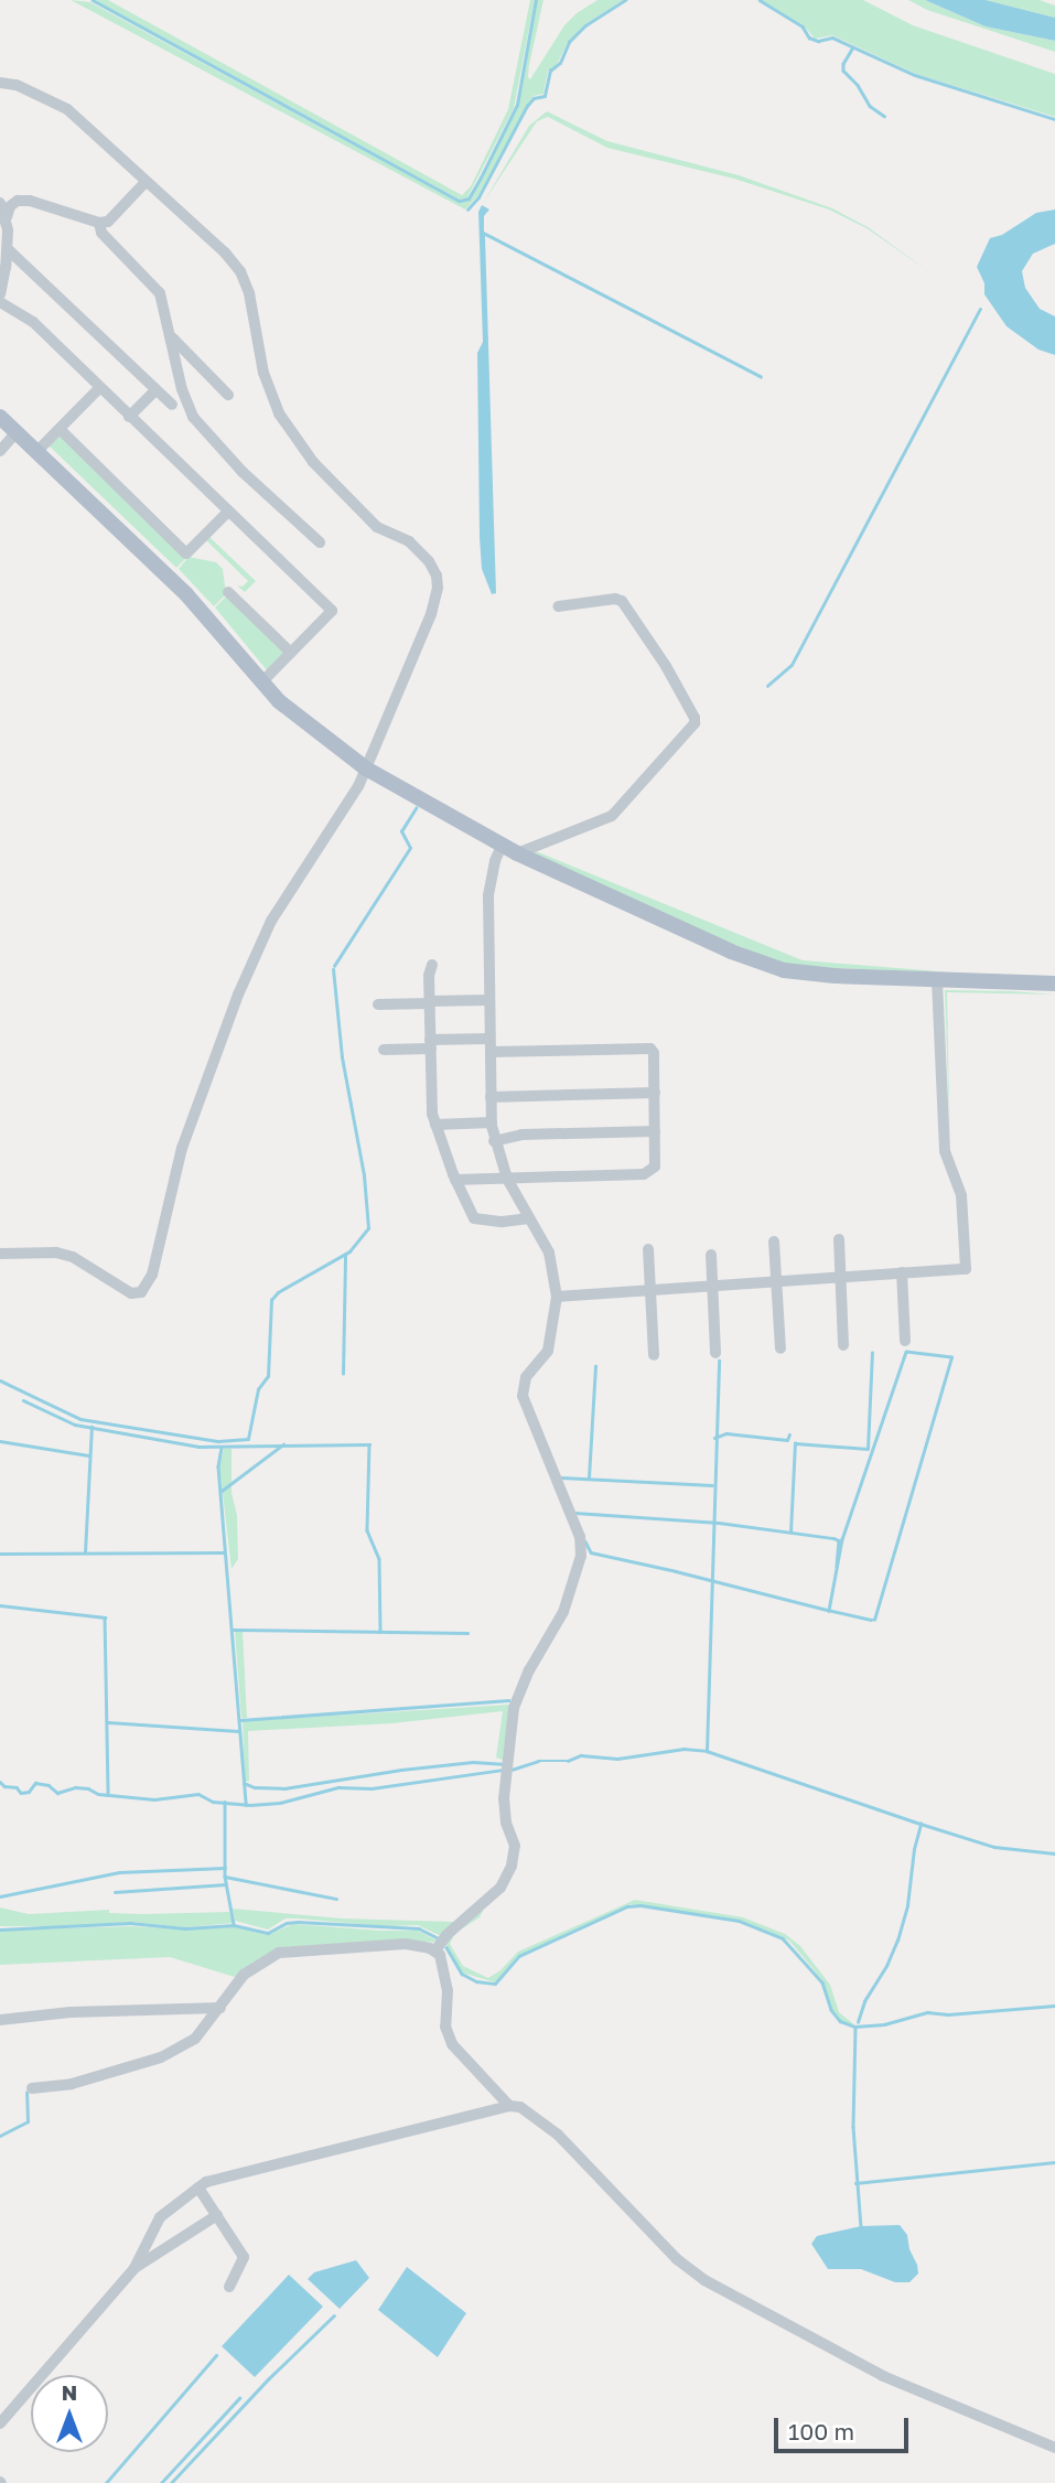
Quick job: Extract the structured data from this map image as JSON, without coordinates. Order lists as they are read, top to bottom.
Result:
{
  "scale_bar": "100 m",
  "north": "top"
}
